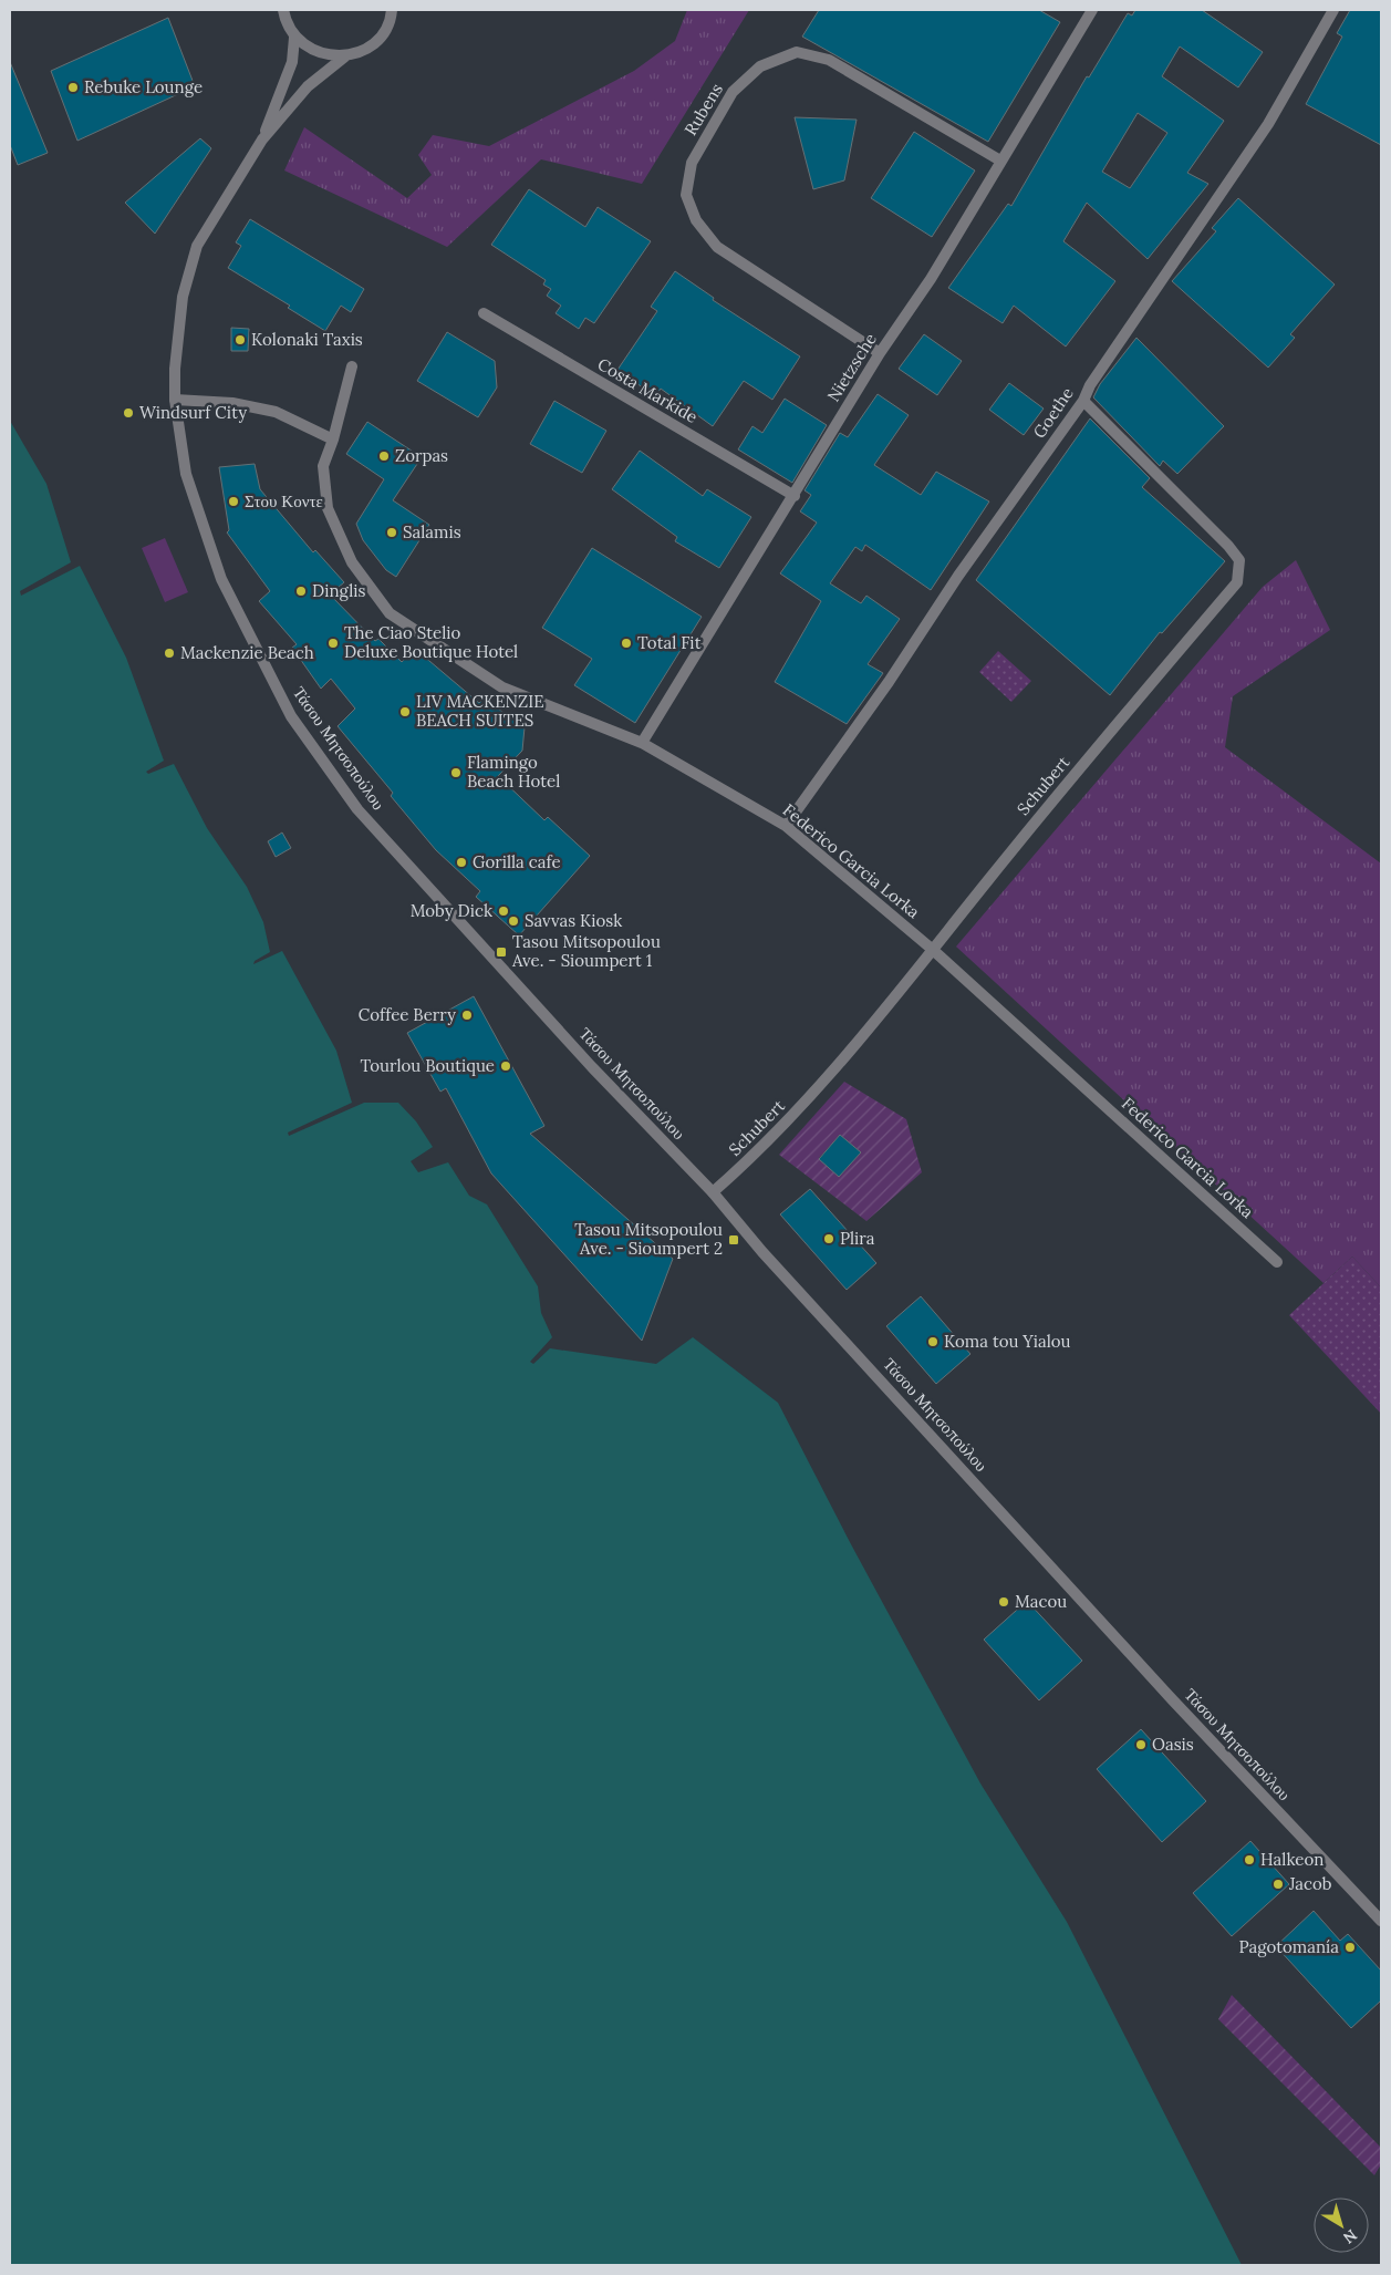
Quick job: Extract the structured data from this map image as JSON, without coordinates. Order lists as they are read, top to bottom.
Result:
{
  "streets": {
    "street": [
      "Rubens",
      "Nietzsche",
      "Costa Markide",
      "Goethe",
      "Τάσου Μητσοπούλου",
      "Schubert",
      "Federico Garcia Lorka"
    ]
  },
  "crossings": [
    ["Rubens", "Nietzsche"],
    ["Nietzsche", "Costa Markide"],
    ["Nietzsche", "Federico Garcia Lorka"],
    ["Goethe", "Schubert"],
    ["Goethe", "Federico Garcia Lorka"],
    ["Τάσου Μητσοπούλου", "Schubert"],
    ["Schubert", "Federico Garcia Lorka"]
  ],
  "places": {
    "other": [
      "Rebuke Lounge",
      "Kolonaki Taxis",
      "Windsurf City",
      "Zorpas",
      "Στου Κοντε",
      "Salamis",
      "Dinglis",
      "The Ciao Stelio Deluxe Boutique Hotel",
      "Total Fit",
      "Mackenzie Beach",
      "LIV MACKENZIE BEACH SUITES",
      "Flamingo Beach Hotel",
      "Gorilla cafe",
      "Moby Dick",
      "Savvas Kiosk",
      "Coffee Berry",
      "Tourlou Boutique",
      "Plira",
      "Koma tou Yialou",
      "Macou",
      "Oasis",
      "Halkeon",
      "Jacob",
      "Pagotomanía"
    ],
    "transit": ["Tasou Mitsopoulou Ave. - Sioumpert 1", "Tasou Mitsopoulou Ave. - Sioumpert 2"]
  },
  "north": "bottom right"
}
